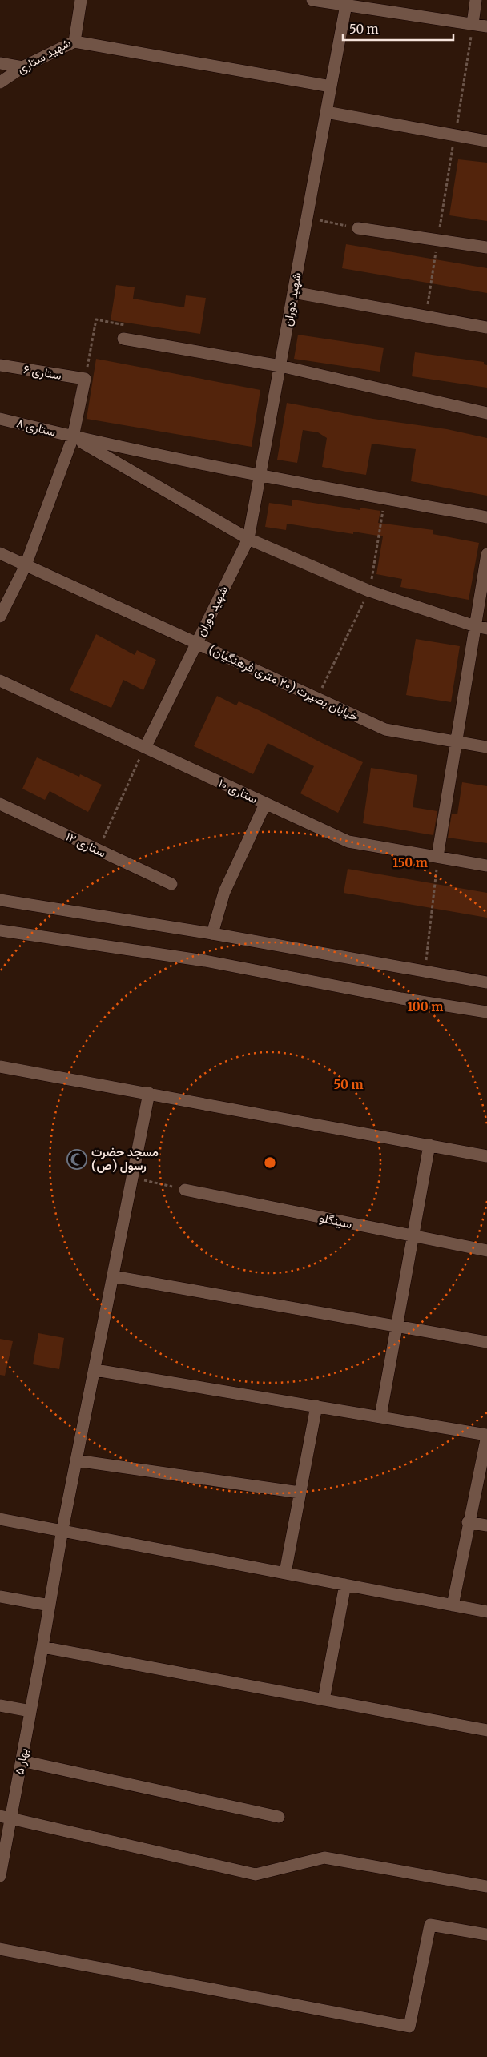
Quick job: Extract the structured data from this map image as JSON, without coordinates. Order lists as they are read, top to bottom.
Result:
{
  "streets": {
    "street": [
      "شهید ستاری",
      "شهید دوران",
      "ستاری ۶",
      "ستاری ۸",
      "خیابان بصیرت (۲۰ متری فرهنگیان)",
      "ستاری ۱۰",
      "ستاری ۱۲",
      "سینگلو",
      "بهار ۵"
    ]
  },
  "crossings": [
    ["شهید دوران", "خیابان بصیرت (۲۰ متری فرهنگیان)"],
    ["شهید دوران", "ستاری ۱۰"]
  ],
  "places": {
    "mosque": ["مسجد حضرت رسول (ص)"]
  },
  "scale_bar": "50 m",
  "rings": ["150 m", "100 m", "50 m"]
}
